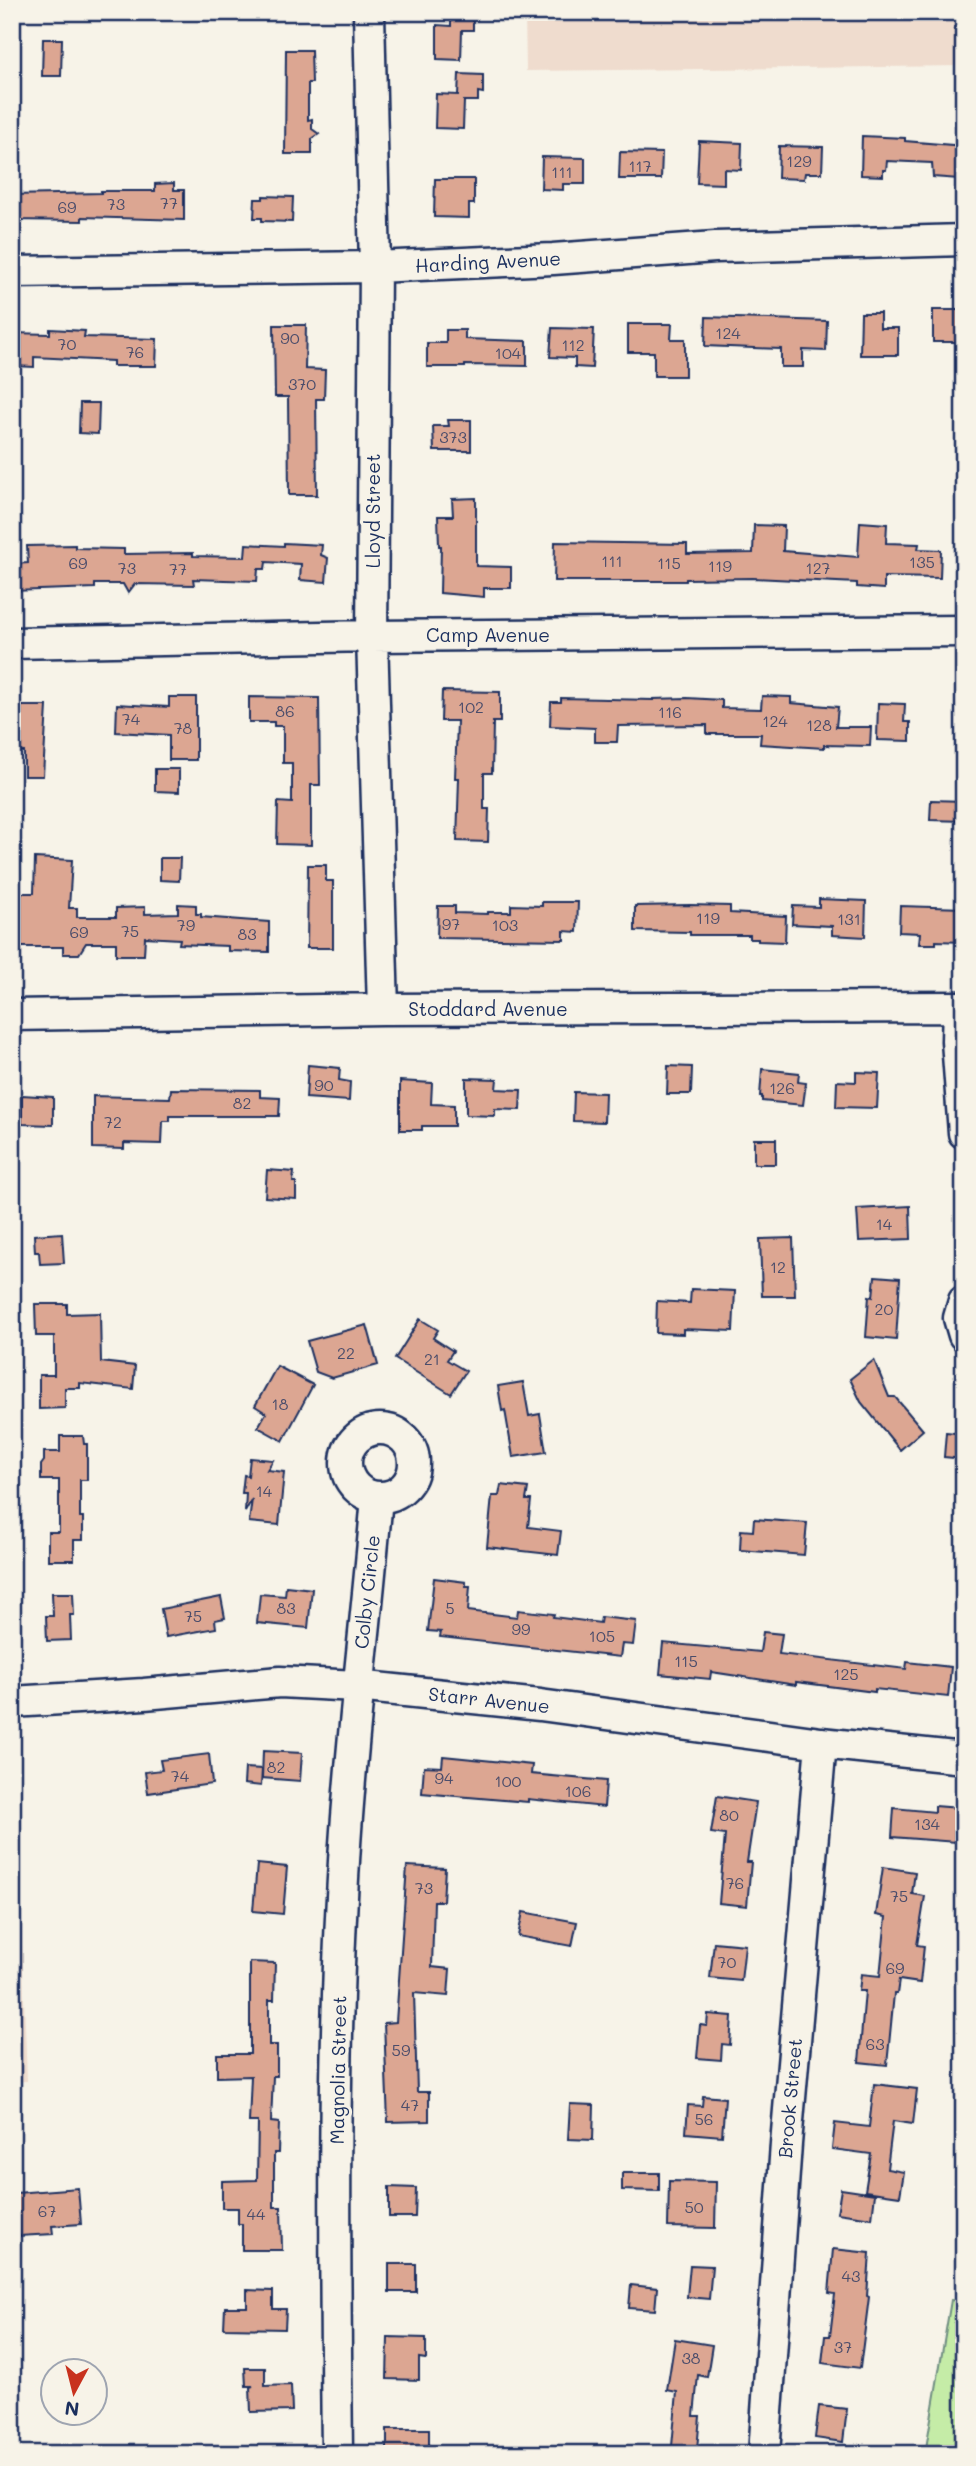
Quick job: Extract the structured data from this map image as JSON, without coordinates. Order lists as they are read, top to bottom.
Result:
{
  "streets": {
    "street": [
      "Harding Avenue",
      "Lloyd Street",
      "Camp Avenue",
      "Stoddard Avenue",
      "Colby Circle",
      "Starr Avenue",
      "Magnolia Street",
      "Brook Street"
    ]
  },
  "crossings": [
    ["Harding Avenue", "Lloyd Street"],
    ["Lloyd Street", "Camp Avenue"],
    ["Lloyd Street", "Stoddard Avenue"],
    ["Colby Circle", "Starr Avenue"],
    ["Colby Circle", "Magnolia Street"],
    ["Starr Avenue", "Magnolia Street"],
    ["Starr Avenue", "Brook Street"]
  ],
  "house_numbers": [
    "129",
    "117",
    "111",
    "77",
    "73",
    "69",
    "124",
    "90",
    "70",
    "112",
    "76",
    "104",
    "370",
    "373",
    "111",
    "135",
    "69",
    "115",
    "119",
    "73",
    "127",
    "77",
    "102",
    "86",
    "116",
    "74",
    "124",
    "128",
    "78",
    "119",
    "131",
    "97",
    "79",
    "103",
    "75",
    "69",
    "83",
    "90",
    "126",
    "82",
    "72",
    "14",
    "12",
    "20",
    "22",
    "21",
    "18",
    "14",
    "83",
    "5",
    "75",
    "99",
    "105",
    "115",
    "125",
    "82",
    "74",
    "94",
    "100",
    "106",
    "80",
    "134",
    "76",
    "73",
    "75",
    "70",
    "69",
    "63",
    "59",
    "47",
    "56",
    "50",
    "67",
    "44",
    "43",
    "37",
    "38"
  ],
  "north": "bottom"
}
